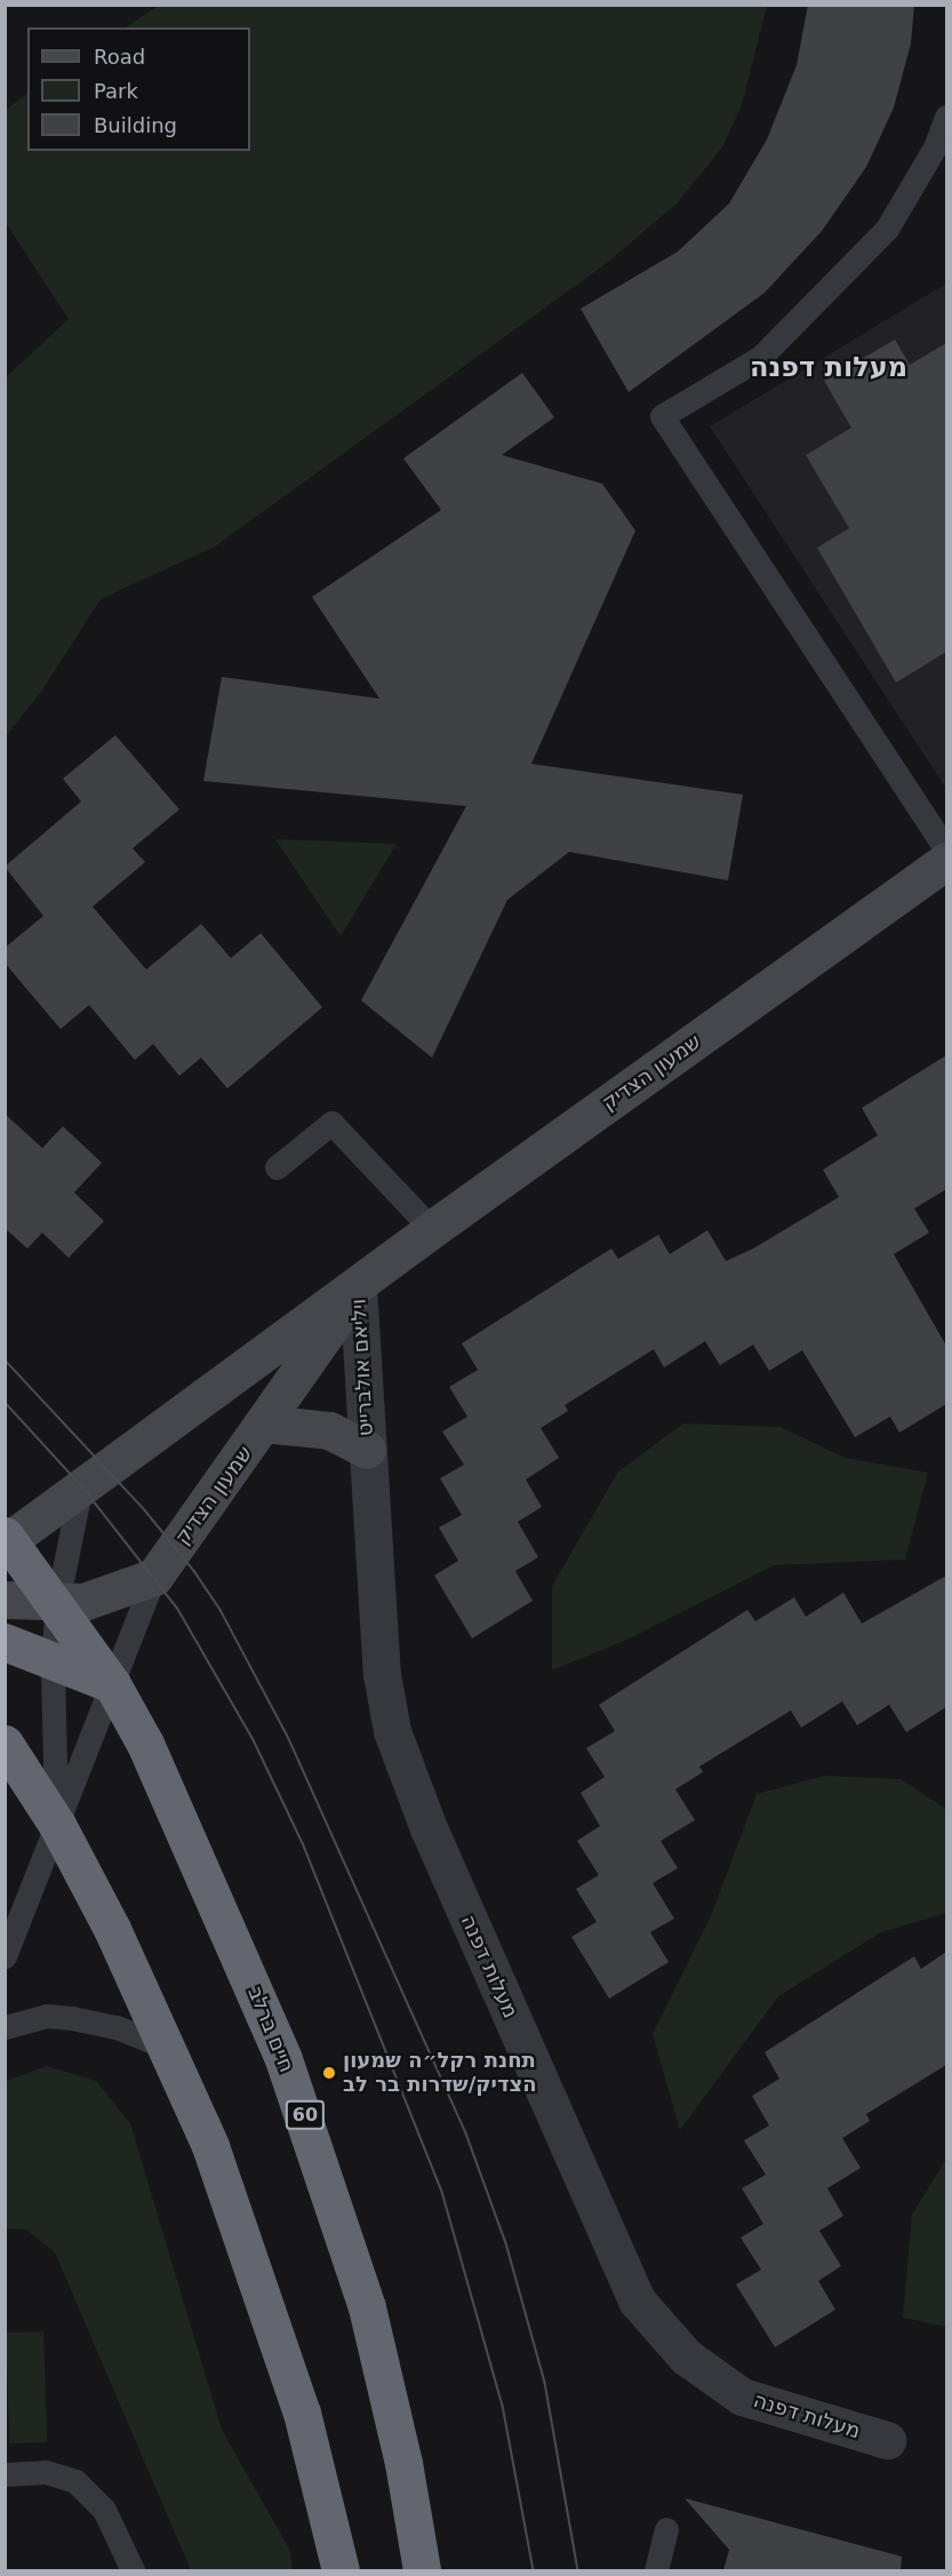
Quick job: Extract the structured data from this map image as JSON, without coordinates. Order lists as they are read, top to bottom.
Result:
{
  "streets": {
    "highway": ["חיים ברלב", "60"],
    "street": ["שמעון הצדיק", "ויליאם אולברייט", "מעלות דפנה"]
  },
  "crossings": [
    ["שמעון הצדיק", "ויליאם אולברייט"],
    ["שמעון הצדיק", "חיים ברלב"],
    ["ויליאם אולברייט", "מעלות דפנה"]
  ],
  "districts": ["מעלות דפנה"],
  "places": ["תחנת רקל״ה שמעון הצדיק/שדרות בר לב"],
  "legend": ["Road", "Park", "Building"]
}
